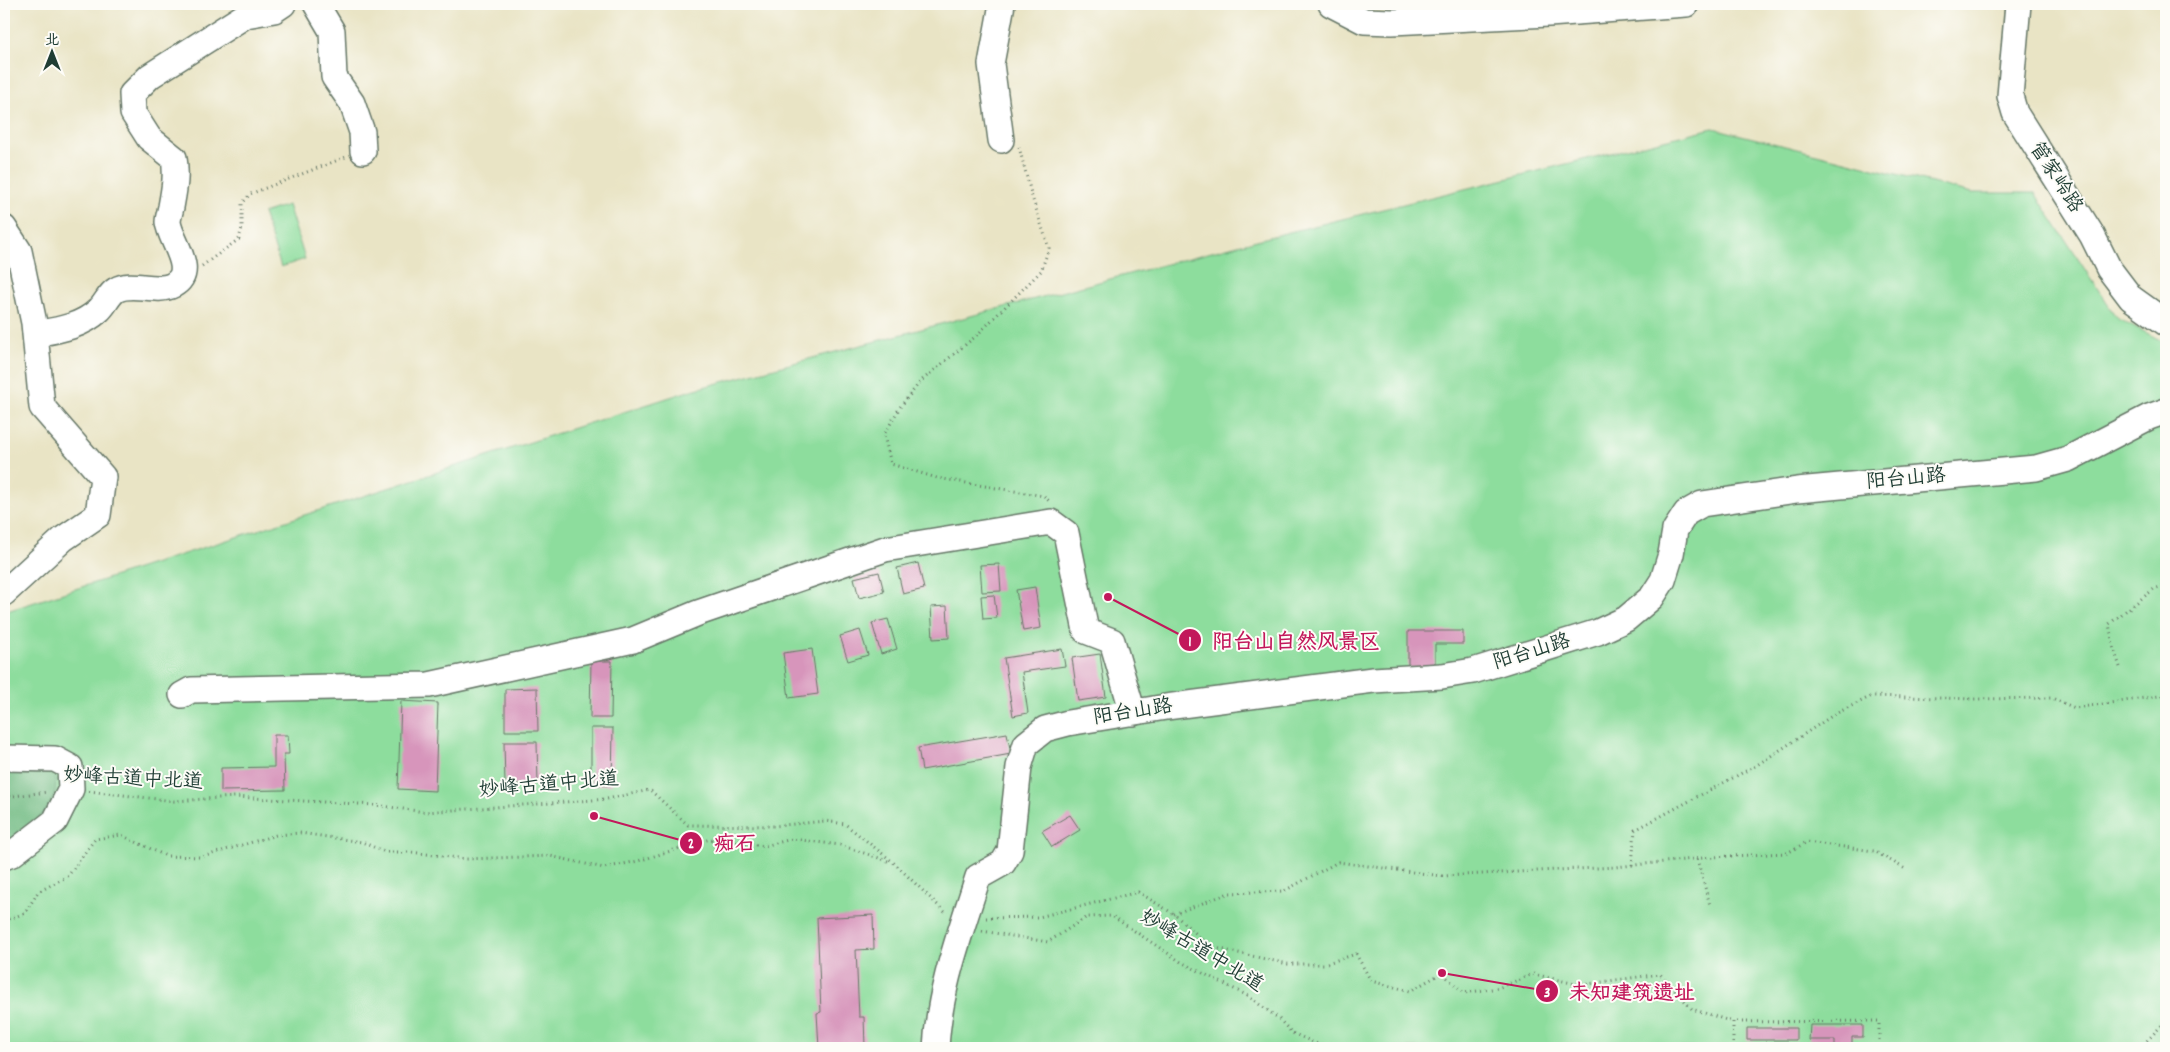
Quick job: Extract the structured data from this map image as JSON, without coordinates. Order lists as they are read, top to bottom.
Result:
{
  "streets": {
    "street": ["管家岭路", "阳台山路"],
    "path": ["妙峰古道中北道"]
  },
  "crossings": [
    ["阳台山路", "妙峰古道中北道"]
  ],
  "places": ["阳台山自然风景区", "痴石", "未知建筑遗址"],
  "north": "top"
}
